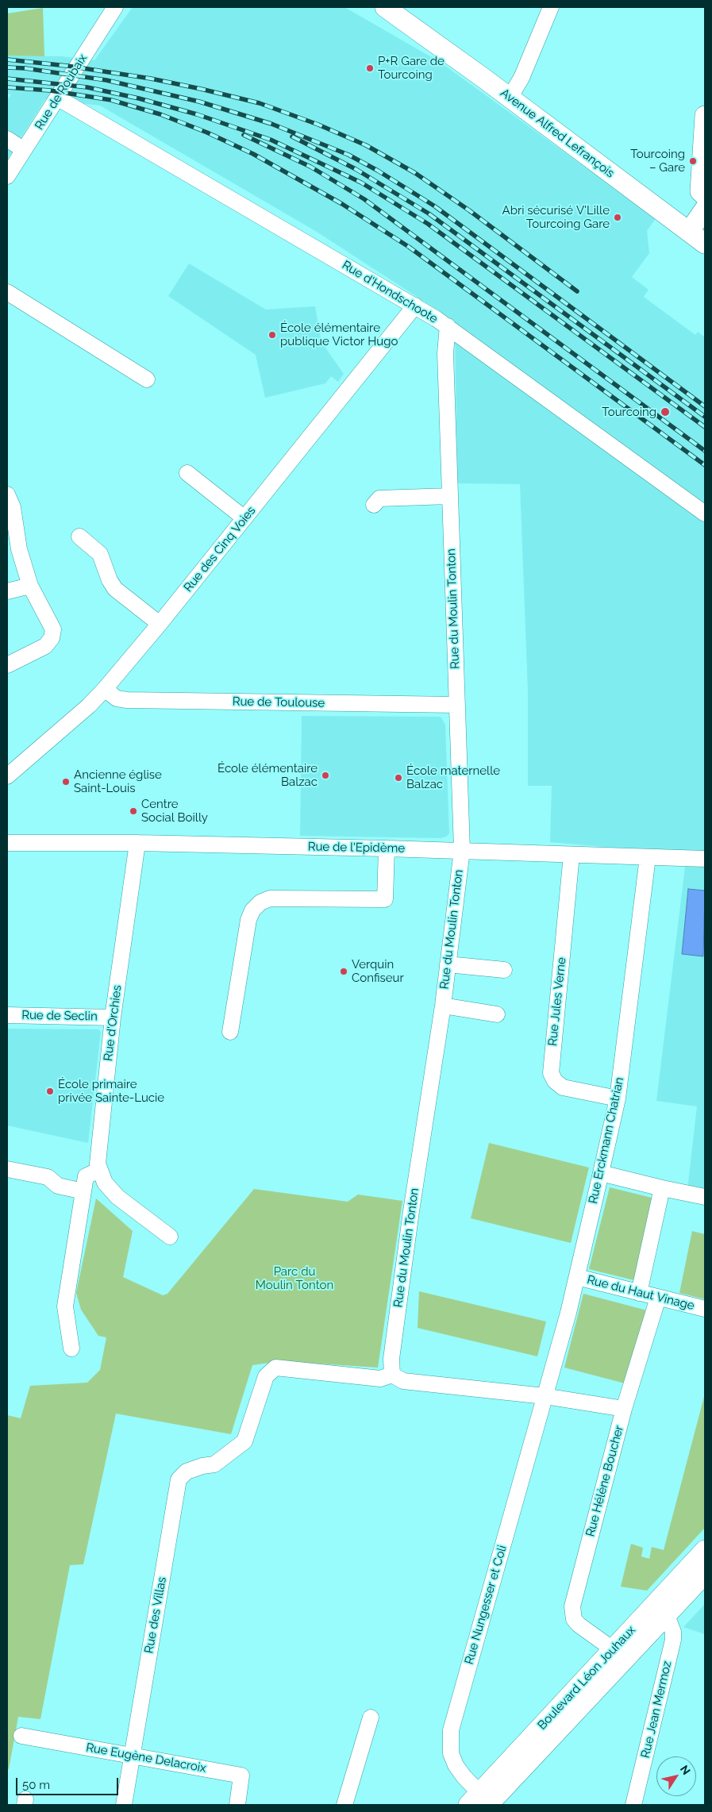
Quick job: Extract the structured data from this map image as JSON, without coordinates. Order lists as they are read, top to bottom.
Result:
{
  "streets": {
    "main road": ["Avenue Alfred Lefrançois", "Boulevard Léon Jouhaux"],
    "street": [
      "Rue de Roubaix",
      "Rue d'Hondschoote",
      "Rue des Cinq Voies",
      "Rue du Moulin Tonton",
      "Rue de Toulouse",
      "Rue de l'Epidème",
      "Rue Jules Verne",
      "Rue de Seclin",
      "Rue d'Orchies",
      "Rue Erckmann Chatrian",
      "Rue du Haut Vinage",
      "Rue Hélène Boucher",
      "Rue Nungesser et Coli",
      "Rue des Villas",
      "Rue Jean Mermoz",
      "Rue Eugène Delacroix"
    ]
  },
  "crossings": [
    ["Rue de Roubaix", "Rue d'Hondschoote"],
    ["Rue d'Hondschoote", "Rue des Cinq Voies"],
    ["Rue d'Hondschoote", "Rue du Moulin Tonton"],
    ["Rue des Cinq Voies", "Rue de Toulouse"],
    ["Rue du Moulin Tonton", "Rue de Toulouse"],
    ["Rue du Moulin Tonton", "Rue de l'Epidème"],
    ["Rue du Moulin Tonton", "Rue des Villas"],
    ["Rue de l'Epidème", "Rue Jules Verne"],
    ["Rue de l'Epidème", "Rue d'Orchies"],
    ["Rue de l'Epidème", "Rue Erckmann Chatrian"],
    ["Rue Jules Verne", "Rue Erckmann Chatrian"],
    ["Rue de Seclin", "Rue d'Orchies"],
    ["Rue Erckmann Chatrian", "Rue du Haut Vinage"],
    ["Rue Erckmann Chatrian", "Rue Nungesser et Coli"],
    ["Rue du Haut Vinage", "Rue Hélène Boucher"],
    ["Rue Hélène Boucher", "Boulevard Léon Jouhaux"],
    ["Rue Nungesser et Coli", "Boulevard Léon Jouhaux"],
    ["Rue des Villas", "Rue Eugène Delacroix"],
    ["Boulevard Léon Jouhaux", "Rue Jean Mermoz"]
  ],
  "parks": ["Parc du Moulin Tonton"],
  "places": [
    "P+R Gare de Tourcoing",
    "Tourcoing – Gare",
    "Abri sécurisé V'Lille Tourcoing Gare",
    "École élémentaire publique Victor Hugo",
    "Tourcoing",
    "École élémentaire Balzac",
    "École maternelle Balzac",
    "Ancienne église Saint-Louis",
    "Centre Social Boilly",
    "Verquin Confiseur",
    "École primaire privée Sainte-Lucie"
  ],
  "scale_bar": "50 m",
  "north": "top right"
}
